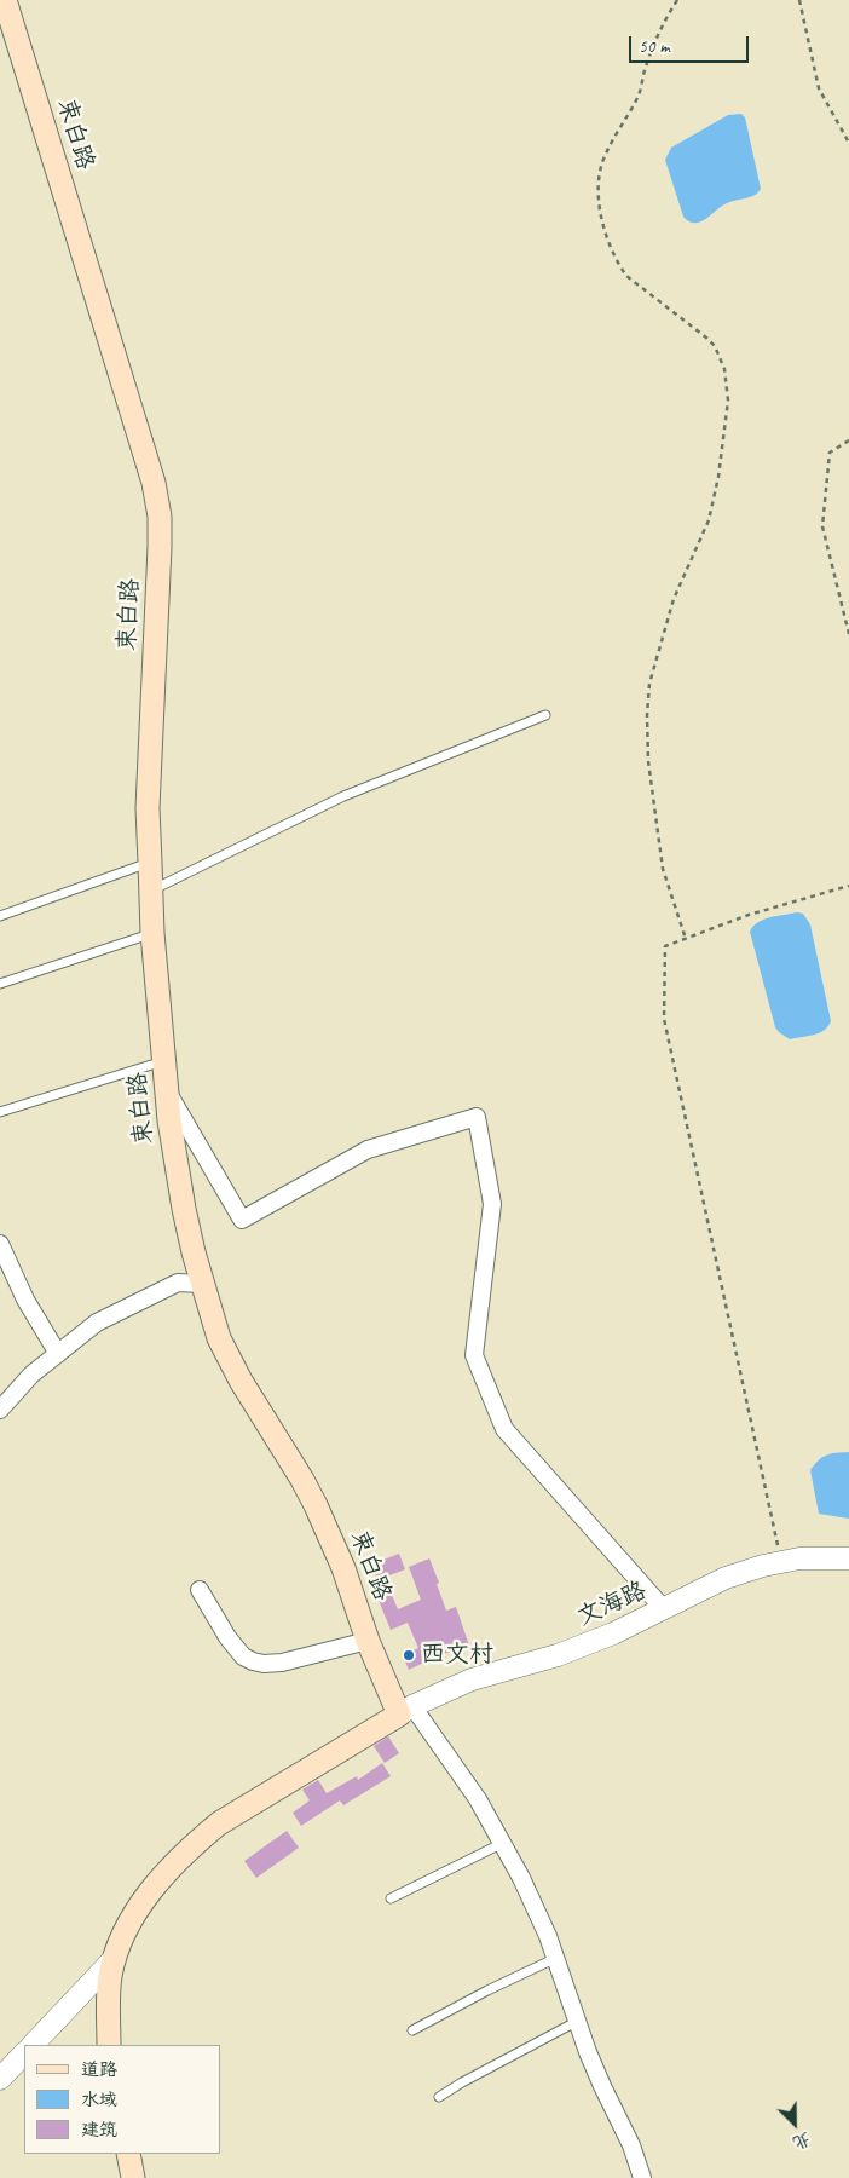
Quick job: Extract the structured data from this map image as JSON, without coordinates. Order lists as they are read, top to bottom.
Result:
{
  "streets": {
    "main road": ["束白路"],
    "street": ["文海路"]
  },
  "crossings": [
    ["束白路", "文海路"]
  ],
  "places": ["西文村"],
  "legend": ["道路", "水域", "建筑"],
  "scale_bar": "50 m",
  "north": "bottom right"
}
